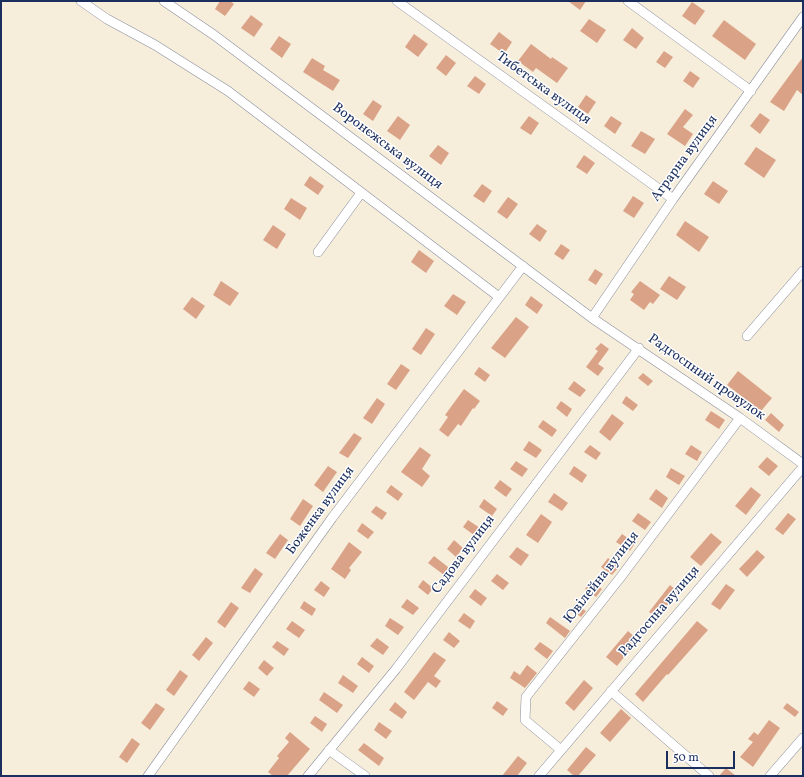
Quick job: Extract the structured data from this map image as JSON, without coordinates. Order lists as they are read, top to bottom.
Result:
{
  "streets": {
    "street": [
      "Тибетська вулиця",
      "Воронєжська вулиця",
      "Аграрна вулиця",
      "Радгоспний провулок",
      "Боженка вулиця",
      "Садова вулиця",
      "Ювілейна вулиця",
      "Радгоспна вулиця"
    ]
  },
  "crossings": [
    ["Тибетська вулиця", "Аграрна вулиця"],
    ["Воронєжська вулиця", "Аграрна вулиця"],
    ["Воронєжська вулиця", "Радгоспний провулок"],
    ["Воронєжська вулиця", "Боженка вулиця"],
    ["Аграрна вулиця", "Радгоспний провулок"],
    ["Радгоспний провулок", "Садова вулиця"],
    ["Радгоспний провулок", "Ювілейна вулиця"],
    ["Радгоспний провулок", "Радгоспна вулиця"],
    ["Ювілейна вулиця", "Радгоспна вулиця"]
  ],
  "scale_bar": "50 m"
}
